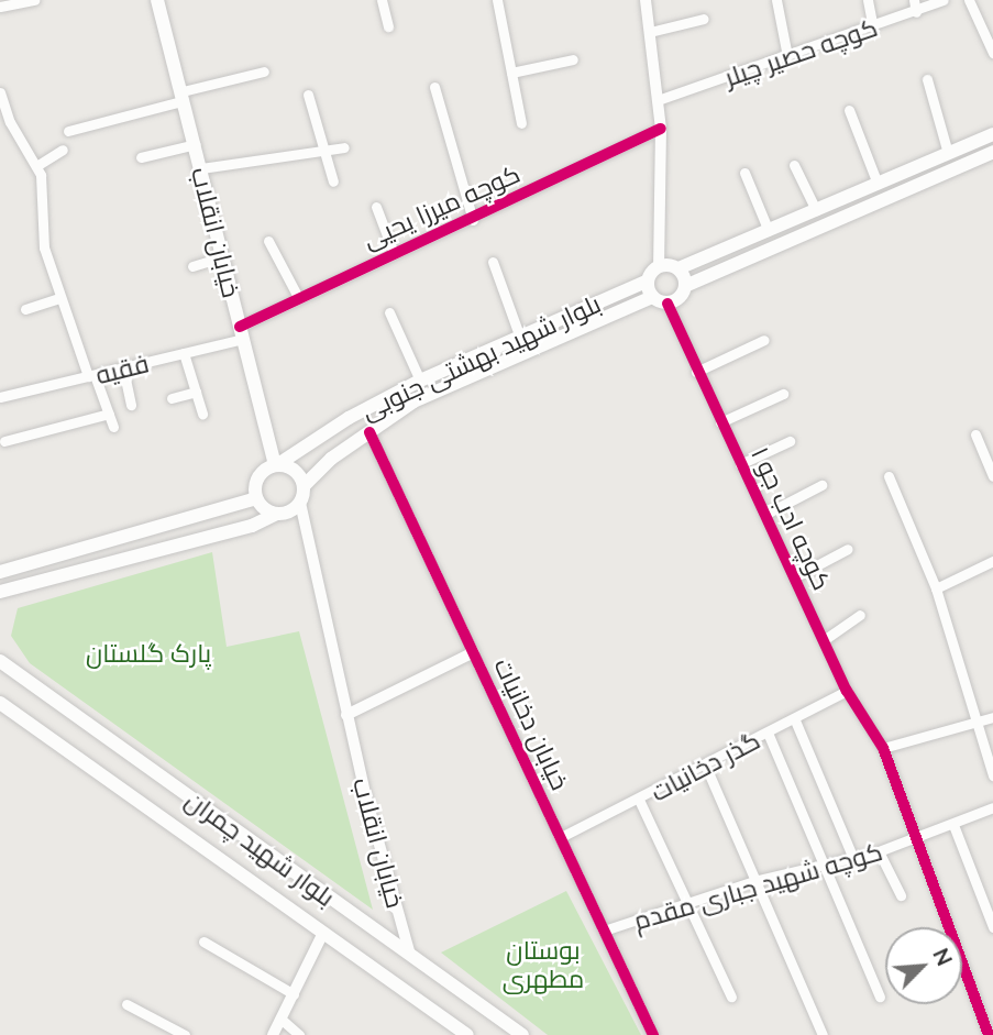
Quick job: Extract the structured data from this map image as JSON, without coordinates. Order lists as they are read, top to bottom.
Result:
{
  "streets": {
    "main road": ["خیابان انقلاب", "بلوار شهید بهشتی جنوبی", "بلوار شهید چمران"],
    "street": [
      "کوچه حصیر چیلر",
      "کوچه میرزا یحیی",
      "فقیه",
      "کوچه ادب جو ۱",
      "خیابان دخانیات",
      "گذر دخانیات",
      "کوچه شهید جباری مقدم"
    ]
  },
  "crossings": [
    ["کوچه میرزا یحیی", "خیابان انقلاب"],
    ["کوچه میرزا یحیی", "فقیه"],
    ["خیابان انقلاب", "بلوار شهید بهشتی جنوبی"],
    ["خیابان انقلاب", "فقیه"],
    ["خیابان انقلاب", "بلوار شهید چمران"],
    ["بلوار شهید بهشتی جنوبی", "کوچه ادب جو ۱"],
    ["بلوار شهید بهشتی جنوبی", "خیابان دخانیات"],
    ["کوچه ادب جو ۱", "گذر دخانیات"],
    ["کوچه ادب جو ۱", "کوچه شهید جباری مقدم"],
    ["خیابان دخانیات", "گذر دخانیات"],
    ["خیابان دخانیات", "کوچه شهید جباری مقدم"]
  ],
  "parks": ["پارک گلستان", "بوستان مطهری"],
  "north": "top right"
}
